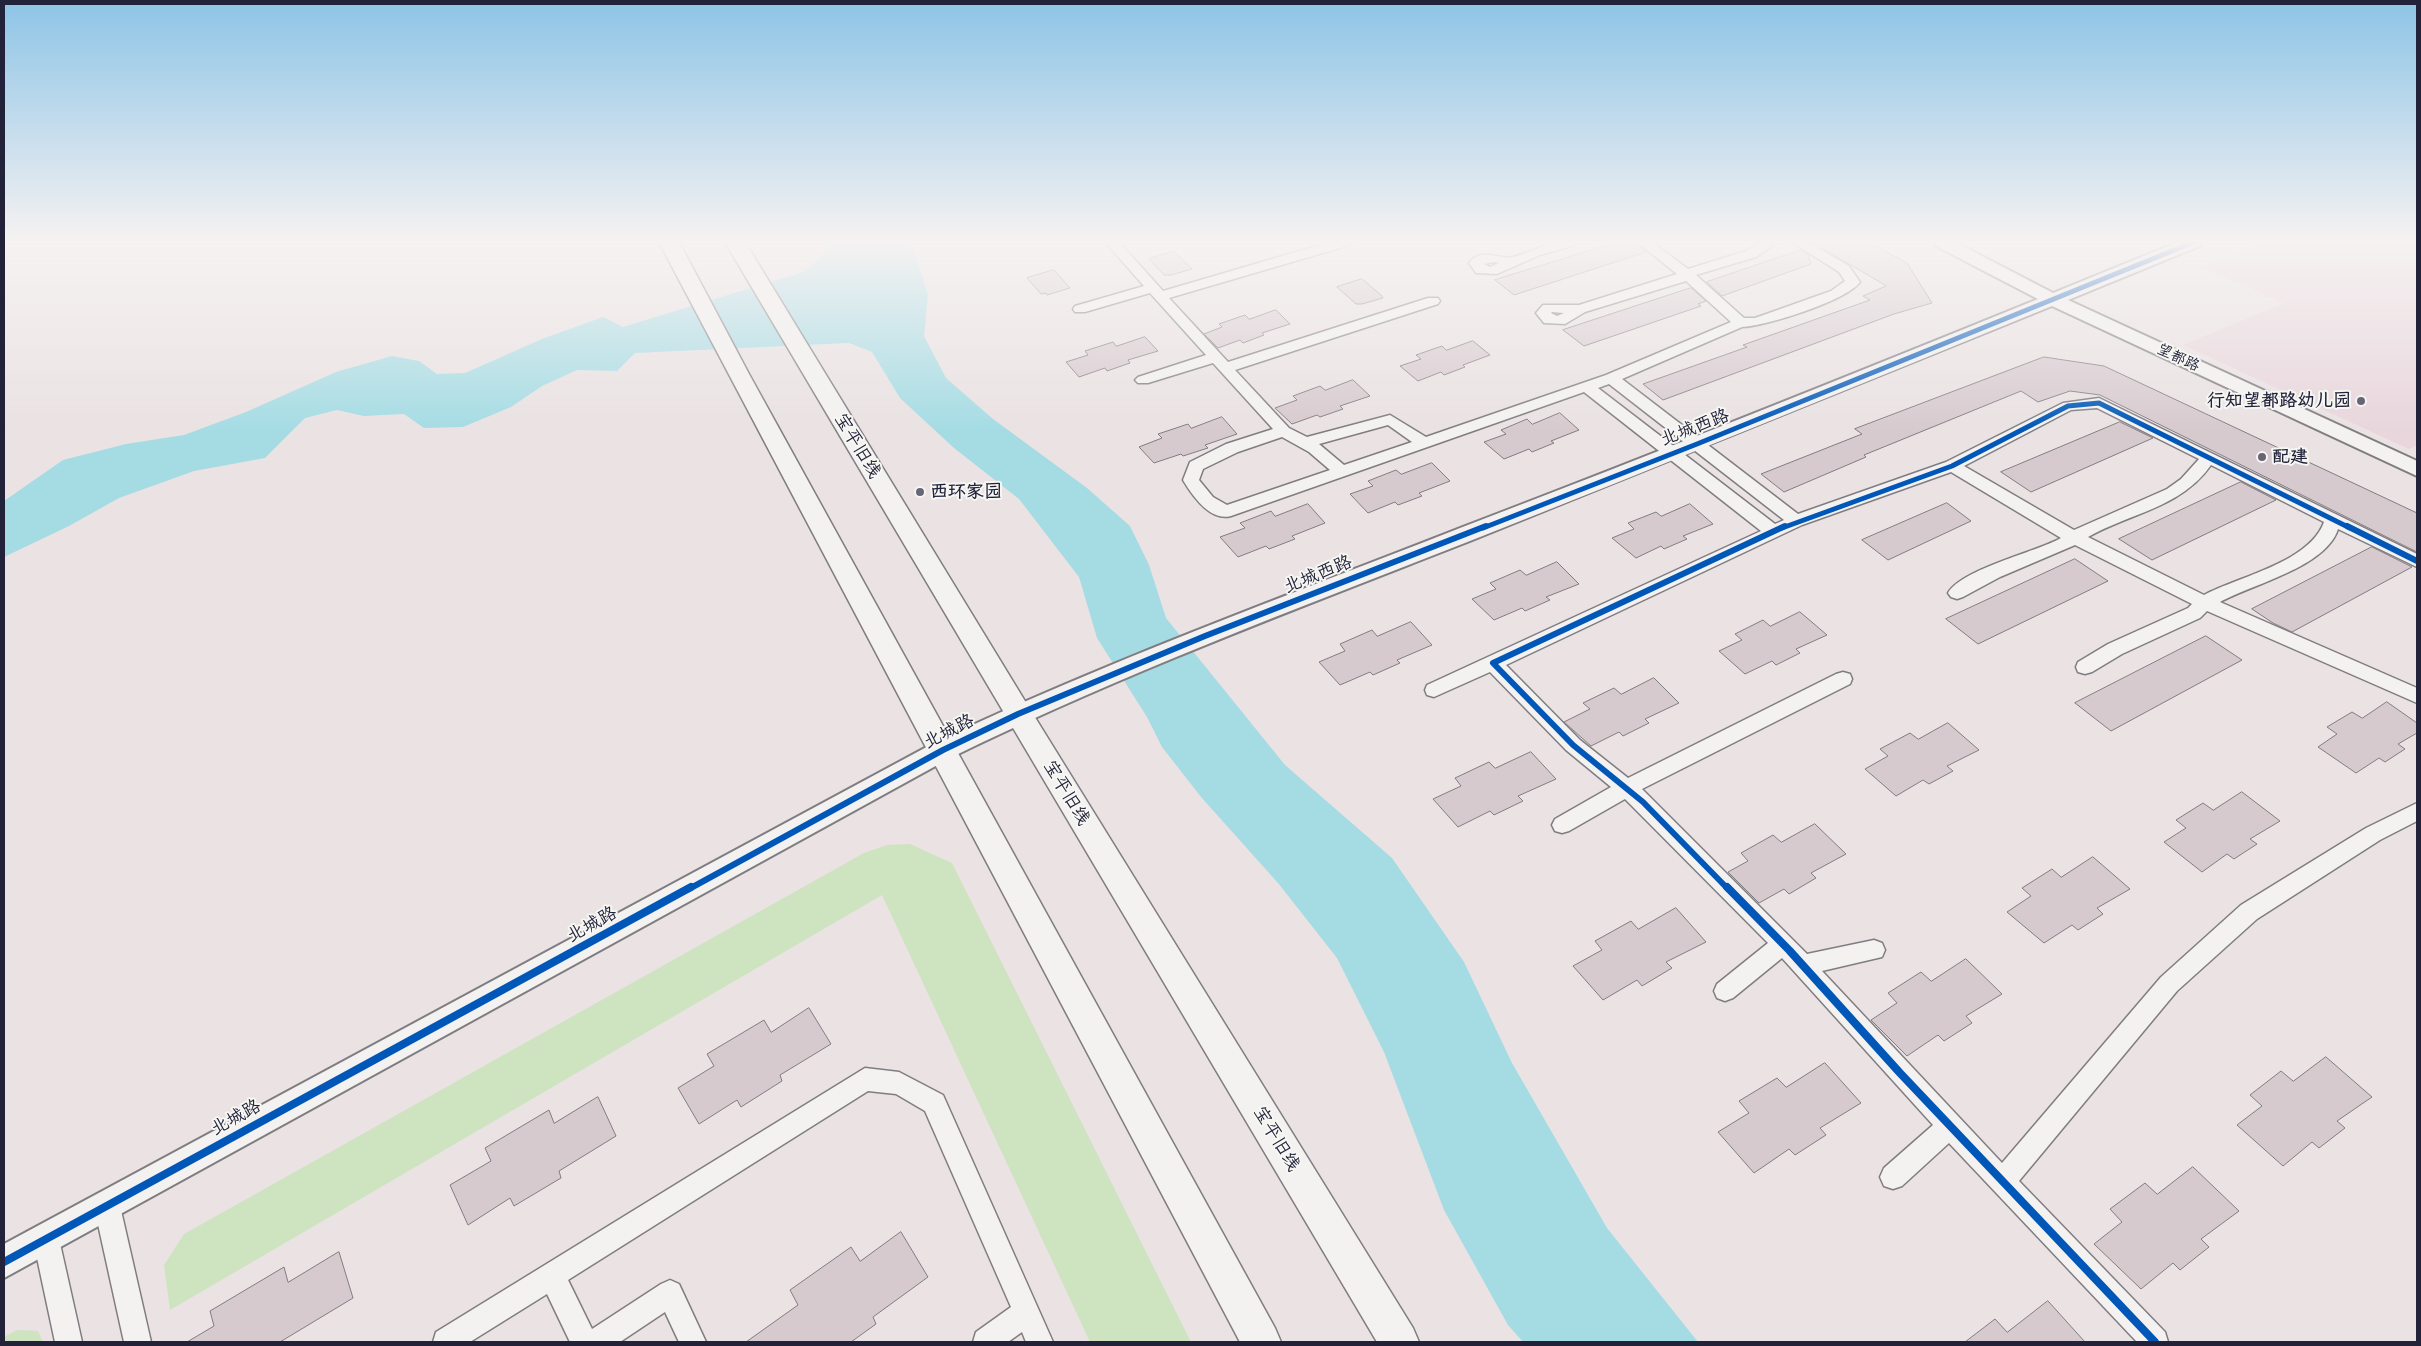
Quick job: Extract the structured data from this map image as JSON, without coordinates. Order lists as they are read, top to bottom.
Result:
{
  "streets": {
    "main road": ["宝平旧线"],
    "street": ["望都路", "北城西路", "北城路"]
  },
  "crossings": [
    ["北城西路", "北城路"],
    ["宝平旧线", "北城路"]
  ],
  "places": ["行知望都路幼儿园", "配建", "西环家园"]
}
